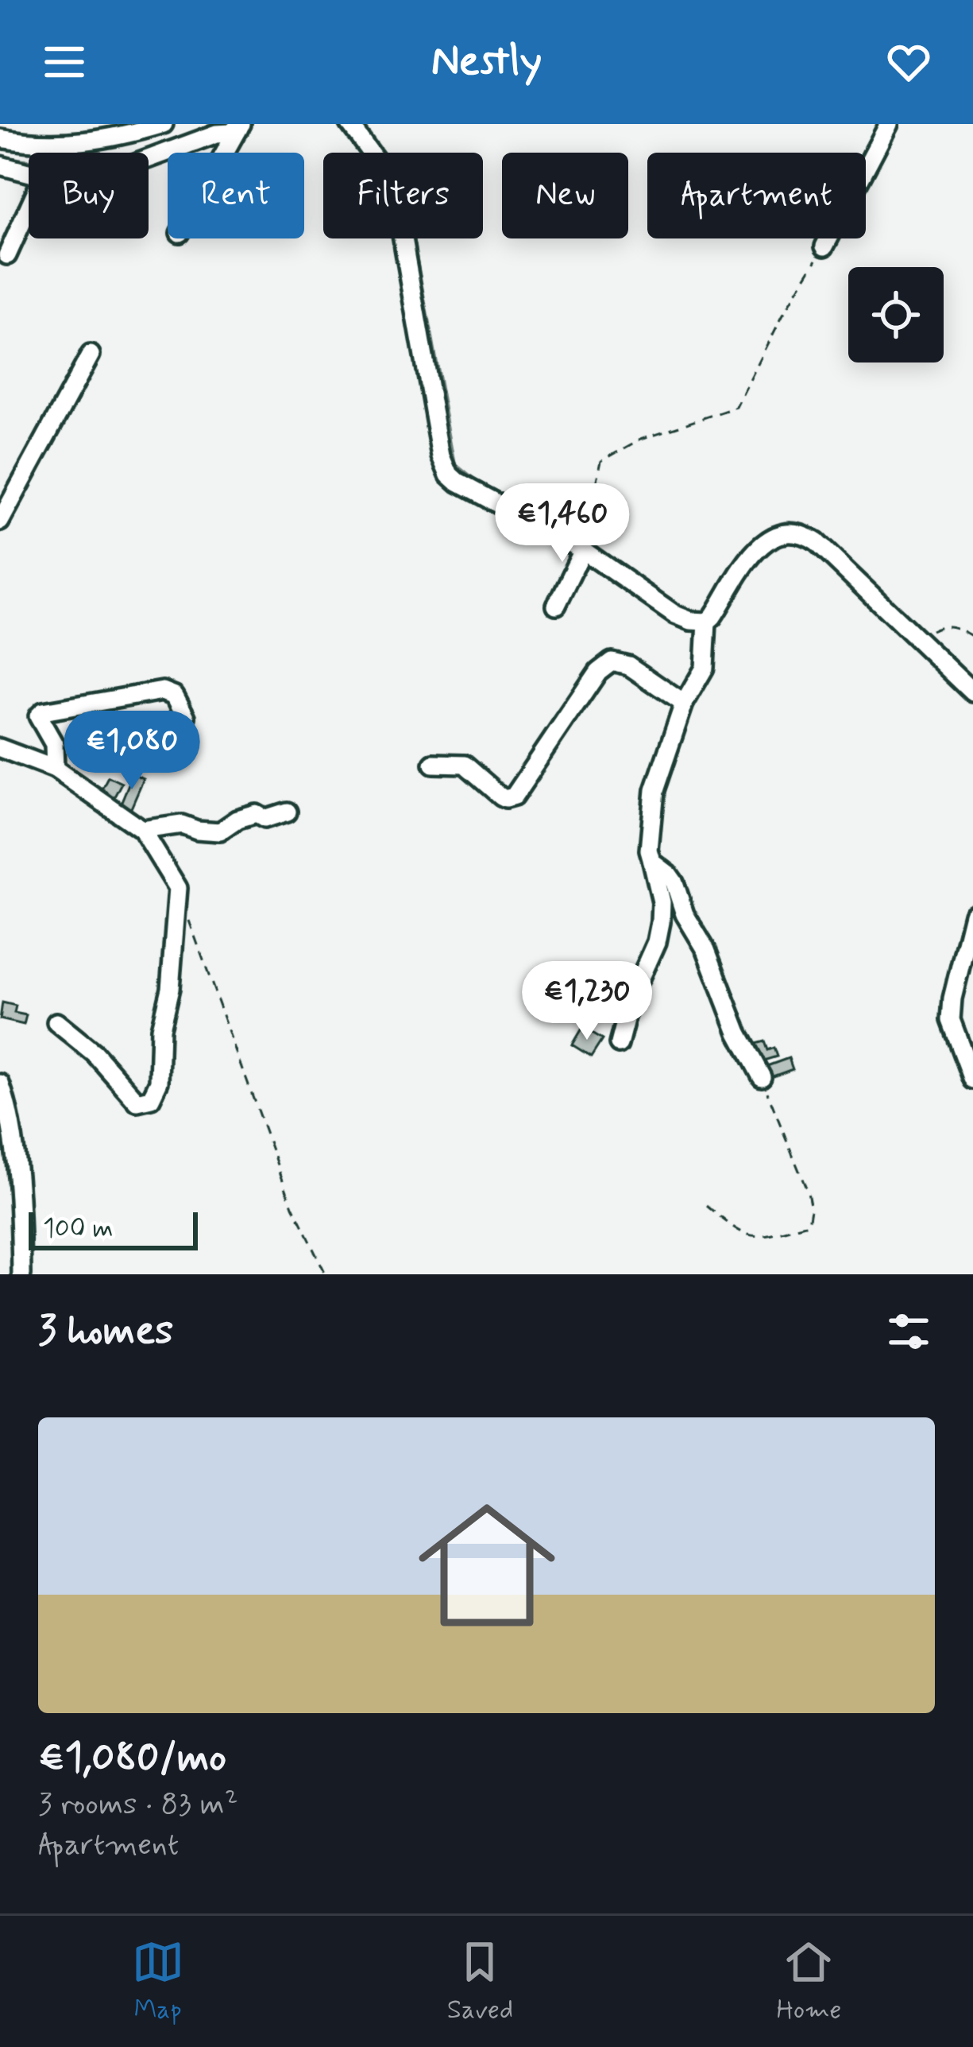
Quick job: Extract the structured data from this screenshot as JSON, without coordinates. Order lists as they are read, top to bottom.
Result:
{
  "scale_bar": "100 m",
  "page": {
    "header": "Nestly",
    "chip": [
      "Buy",
      "Rent",
      "Filters",
      "New",
      "Apartment"
    ],
    "price": ["€1,460", "€1,080", "€1,230"],
    "scale": "100 m",
    "heading": "3 homes",
    "list": [
      {
        "name": "€1,080/mo",
        "note": "3 rooms · 83 m² · Apartment"
      }
    ],
    "tabs": ["Map", "Saved", "Home"]
  }
}
